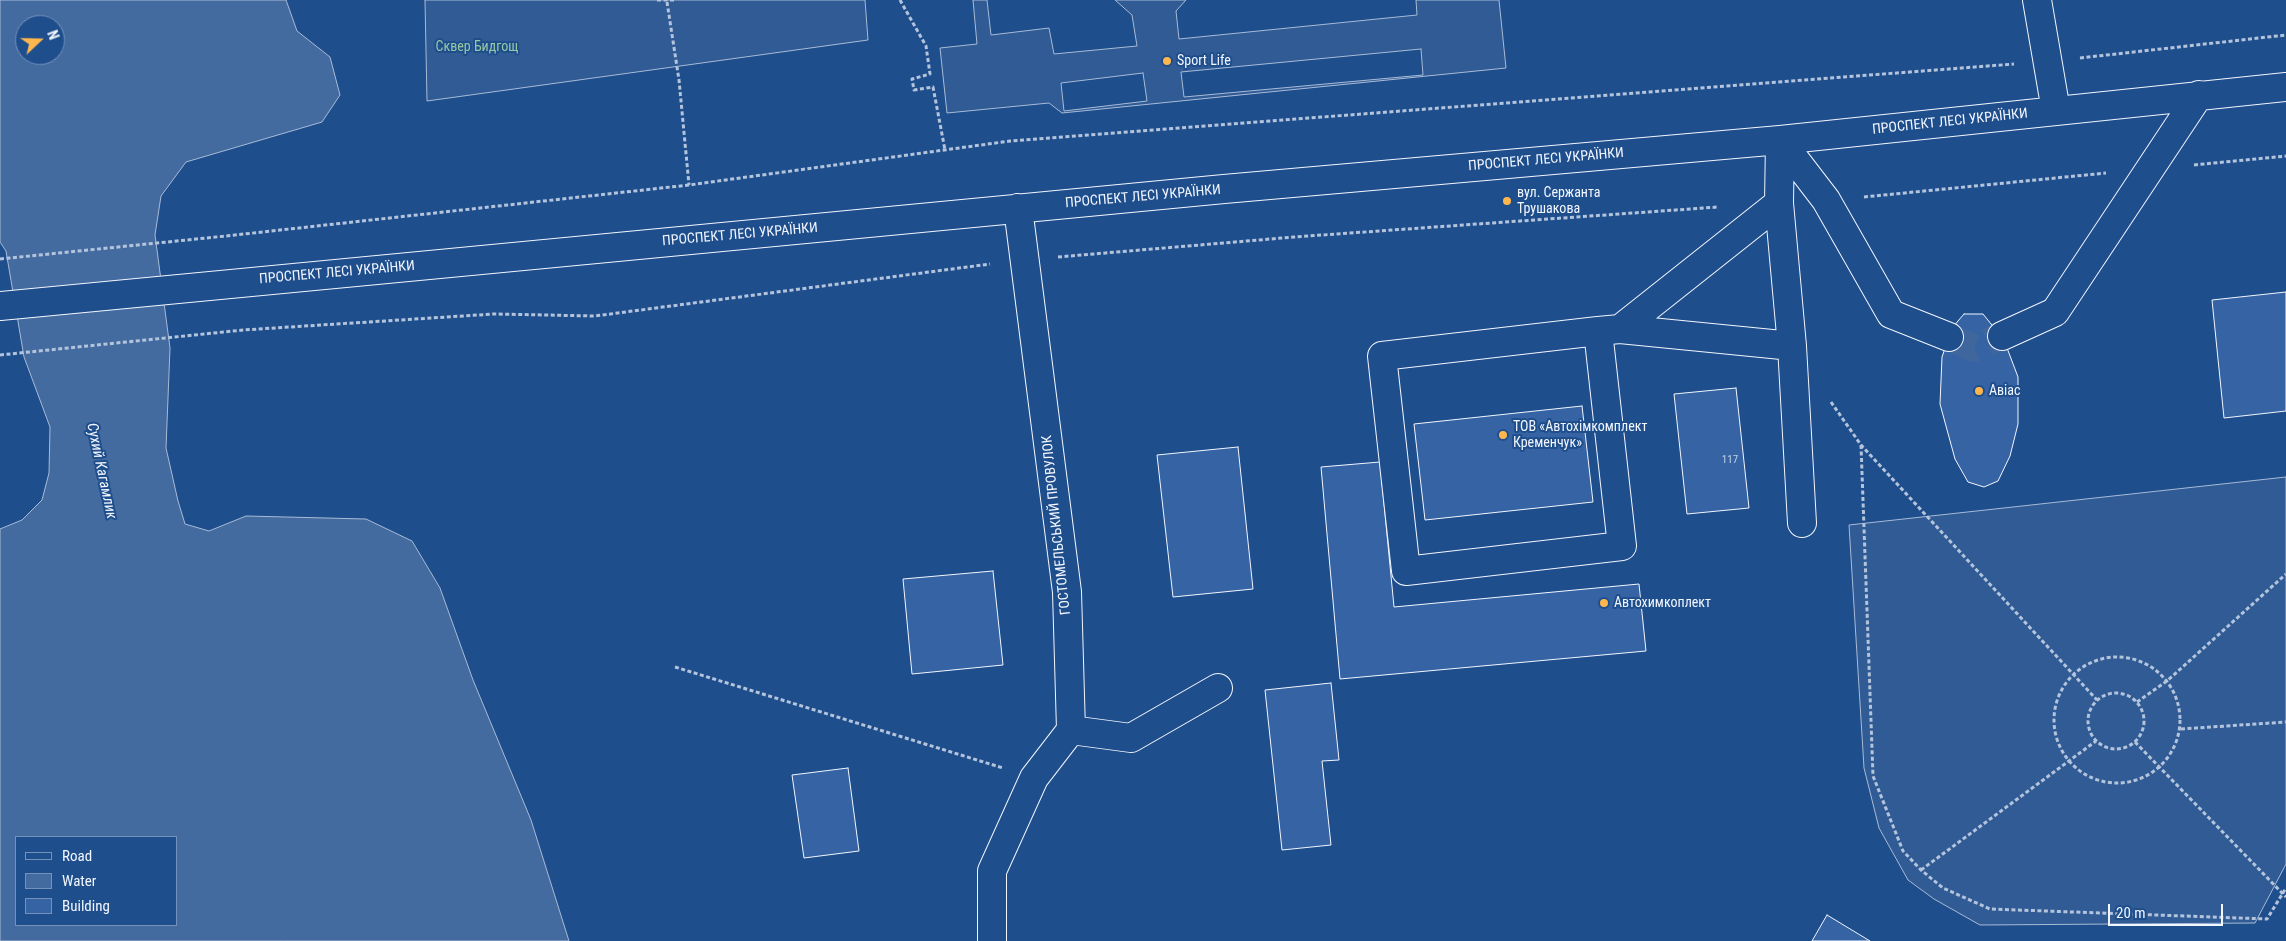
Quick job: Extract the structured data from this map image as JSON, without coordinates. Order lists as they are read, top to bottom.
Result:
{
  "streets": {
    "street": ["ПРОСПЕКТ ЛЕСІ УКРАЇНКИ", "ГОСТОМЕЛЬСЬКИЙ ПРОВУЛОК"]
  },
  "crossings": [
    ["ПРОСПЕКТ ЛЕСІ УКРАЇНКИ", "ГОСТОМЕЛЬСЬКИЙ ПРОВУЛОК"]
  ],
  "water": ["Сухий Кагамлик"],
  "parks": ["Сквер Бидгощ"],
  "places": [
    "Sport Life",
    "вул. Сержанта Трушакова",
    "Авіас",
    "ТОВ «Автохімкомплект Кременчук»",
    "Автохимкоплект"
  ],
  "house_numbers": ["117"],
  "legend": ["Road", "Water", "Building"],
  "scale_bar": "20 m",
  "north": "right"
}
